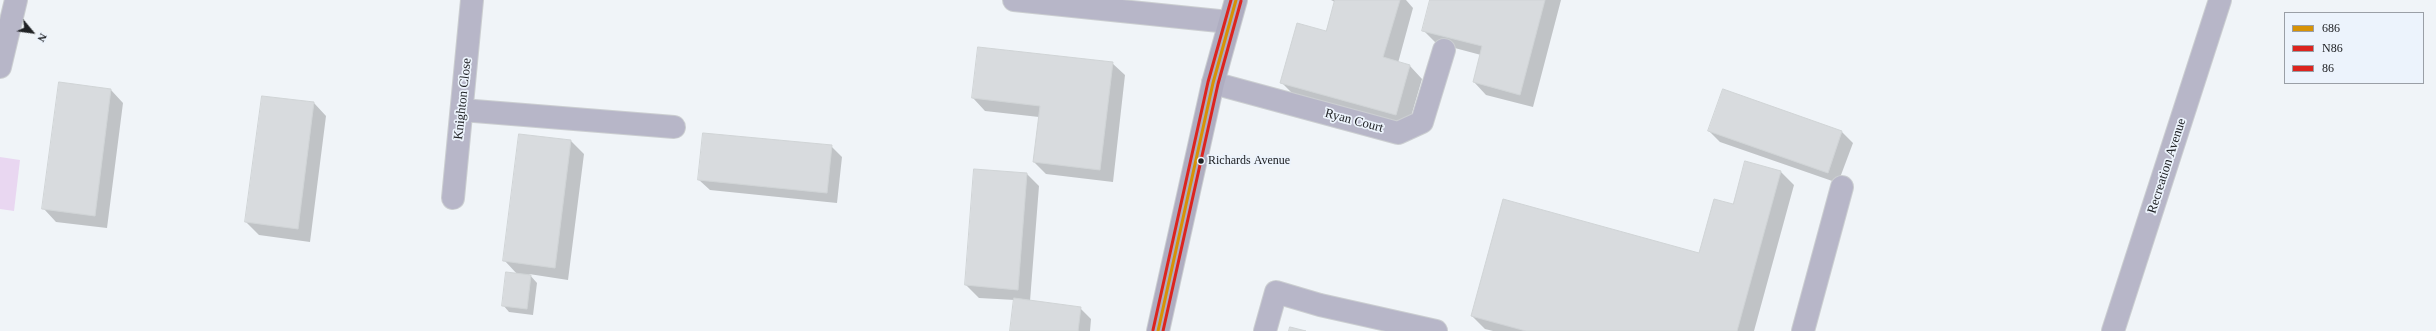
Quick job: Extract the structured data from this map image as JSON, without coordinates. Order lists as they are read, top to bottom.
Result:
{
  "streets": {
    "street": ["Knighton Close", "Ryan Court", "Recreation Avenue"]
  },
  "places": ["Richards Avenue"],
  "lines": ["transit line 686", "transit line 86", "transit line N86"],
  "legend": ["686", "N86", "86"],
  "north": "bottom right"
}
